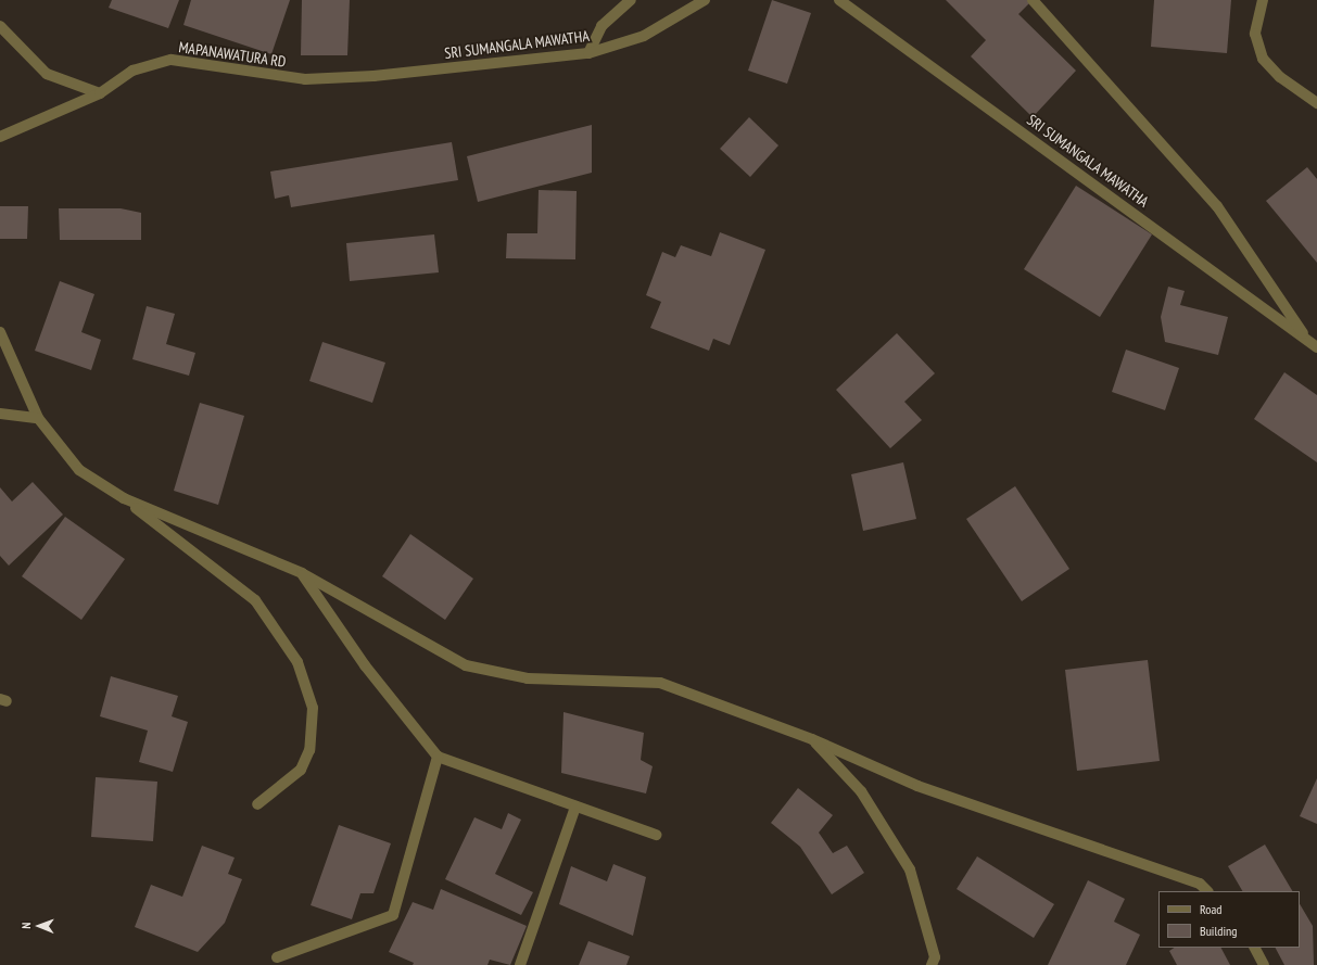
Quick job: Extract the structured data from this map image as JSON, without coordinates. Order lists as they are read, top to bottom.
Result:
{
  "streets": {
    "street": ["SRI SUMANGALA MAWATHA", "MAPANAWATURA RD"]
  },
  "crossings": [
    ["SRI SUMANGALA MAWATHA", "MAPANAWATURA RD"]
  ],
  "legend": ["Road", "Building"],
  "north": "left"
}
